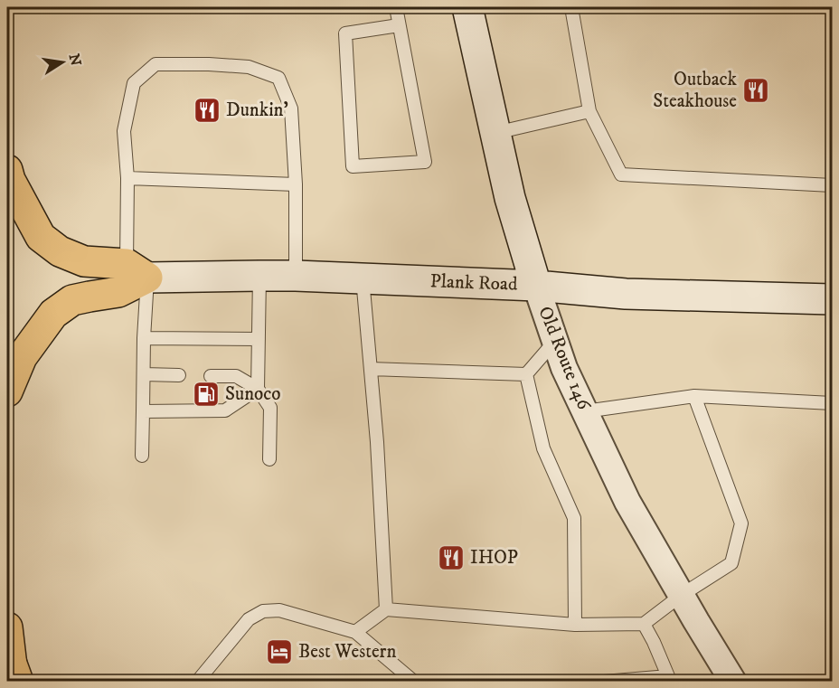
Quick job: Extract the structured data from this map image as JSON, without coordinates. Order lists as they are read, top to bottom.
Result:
{
  "streets": {
    "street": ["Plank Road", "Old Route 146"]
  },
  "crossings": [
    ["Plank Road", "Old Route 146"]
  ],
  "places": {
    "restaurant": ["Outback Steakhouse", "Dunkin'", "IHOP"],
    "fuel station": ["Sunoco"],
    "hotel": ["Best Western"]
  },
  "north": "right"
}
